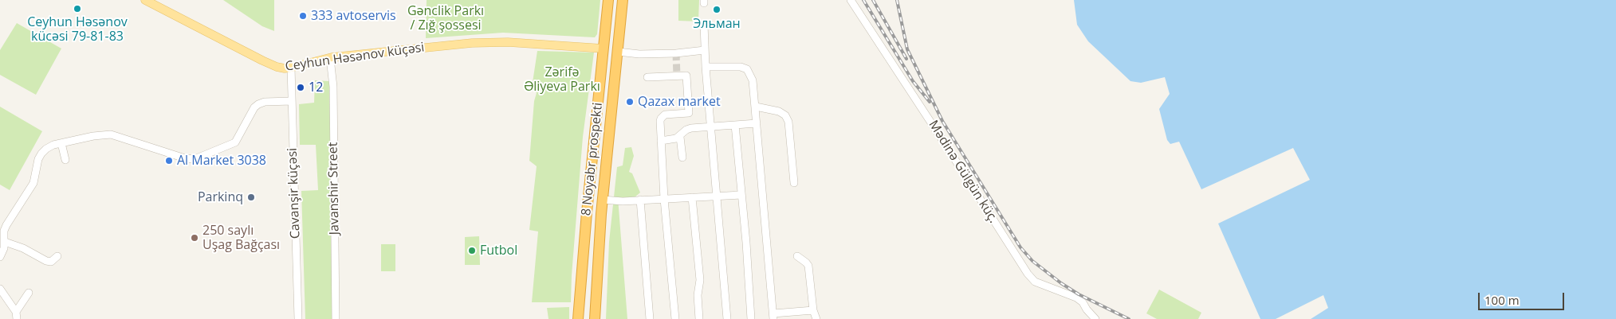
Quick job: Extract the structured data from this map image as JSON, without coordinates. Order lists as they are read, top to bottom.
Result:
{
  "streets": {
    "highway": ["8 Noyabr prospekti"],
    "main road": ["Ceyhun Həsənov küçəsi"],
    "street": ["Mədinə Gülgün küç.", "Javanshir Street", "Cavanşir küçəsi"]
  },
  "crossings": [
    ["Ceyhun Həsənov küçəsi", "8 Noyabr prospekti"],
    ["Ceyhun Həsənov küçəsi", "Javanshir Street"],
    ["Ceyhun Həsənov küçəsi", "Cavanşir küçəsi"]
  ],
  "parks": ["Gənclik Parkı / Zığ şossesi", "Zərifə Əliyeva Parkı"],
  "places": [
    "Ceyhun Həsənov kücəsi 79-81-83",
    "Эльман",
    "333 avtoservis",
    "12",
    "Qazax market",
    "Al Market 3038",
    "Parkinq",
    "250 saylı Uşag Bağçası",
    "Futbol"
  ],
  "scale_bar": "100 m"
}
